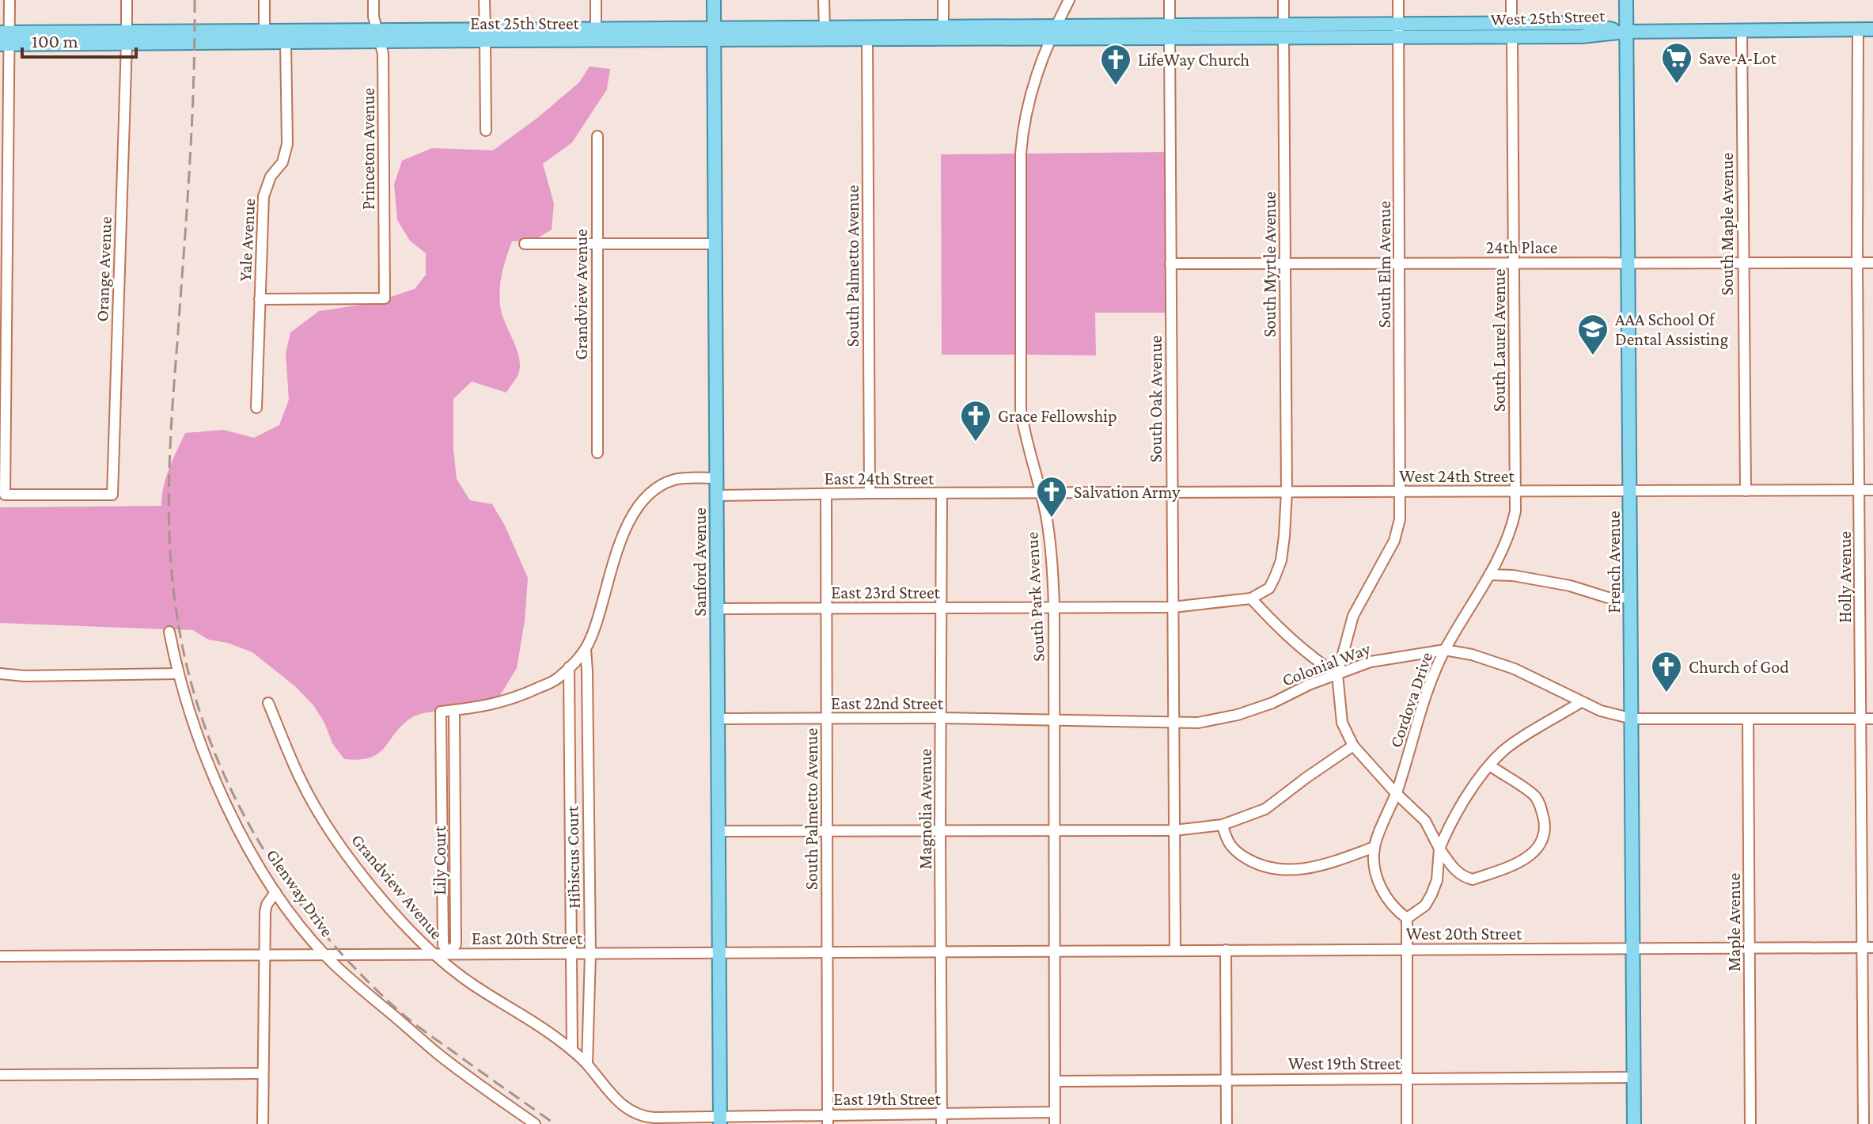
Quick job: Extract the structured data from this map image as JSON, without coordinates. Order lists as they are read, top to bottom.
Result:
{
  "streets": {
    "main road": [
      "West 25th Street",
      "East 25th Street",
      "Sanford Avenue",
      "French Avenue"
    ],
    "street": [
      "Princeton Avenue",
      "South Maple Avenue",
      "Yale Avenue",
      "24th Place",
      "South Myrtle Avenue",
      "South Elm Avenue",
      "South Palmetto Avenue",
      "Orange Avenue",
      "Grandview Avenue",
      "South Laurel Avenue",
      "South Oak Avenue",
      "West 24th Street",
      "East 24th Street",
      "Holly Avenue",
      "East 23rd Street",
      "South Park Avenue",
      "Colonial Way",
      "Cordova Drive",
      "East 22nd Street",
      "Magnolia Avenue",
      "Hibiscus Court",
      "Lily Court",
      "Glenway Drive",
      "Maple Avenue",
      "West 20th Street",
      "East 20th Street",
      "West 19th Street",
      "East 19th Street"
    ]
  },
  "crossings": [
    ["West 25th Street", "East 25th Street"],
    ["West 25th Street", "South Maple Avenue"],
    ["West 25th Street", "South Myrtle Avenue"],
    ["West 25th Street", "South Elm Avenue"],
    ["West 25th Street", "South Laurel Avenue"],
    ["West 25th Street", "South Oak Avenue"],
    ["West 25th Street", "French Avenue"],
    ["West 25th Street", "Holly Avenue"],
    ["West 25th Street", "South Park Avenue"],
    ["East 25th Street", "Princeton Avenue"],
    ["East 25th Street", "Yale Avenue"],
    ["East 25th Street", "South Palmetto Avenue"],
    ["East 25th Street", "Orange Avenue"],
    ["East 25th Street", "Sanford Avenue"],
    ["East 25th Street", "South Park Avenue"],
    ["Princeton Avenue", "Yale Avenue"],
    ["South Maple Avenue", "24th Place"],
    ["South Maple Avenue", "West 24th Street"],
    ["24th Place", "South Myrtle Avenue"],
    ["24th Place", "South Elm Avenue"],
    ["24th Place", "South Laurel Avenue"],
    ["24th Place", "South Oak Avenue"],
    ["24th Place", "French Avenue"],
    ["24th Place", "Holly Avenue"],
    ["South Myrtle Avenue", "West 24th Street"],
    ["South Myrtle Avenue", "East 23rd Street"],
    ["South Elm Avenue", "West 24th Street"],
    ["South Elm Avenue", "Colonial Way"],
    ["South Palmetto Avenue", "East 24th Street"],
    ["South Palmetto Avenue", "East 23rd Street"],
    ["South Palmetto Avenue", "East 22nd Street"],
    ["South Palmetto Avenue", "East 20th Street"],
    ["South Palmetto Avenue", "East 19th Street"],
    ["Grandview Avenue", "Sanford Avenue"],
    ["Grandview Avenue", "Hibiscus Court"],
    ["Grandview Avenue", "East 20th Street"],
    ["Grandview Avenue", "East 19th Street"],
    ["South Laurel Avenue", "West 24th Street"],
    ["South Laurel Avenue", "Cordova Drive"],
    ["South Oak Avenue", "West 24th Street"],
    ["South Oak Avenue", "East 23rd Street"],
    ["South Oak Avenue", "Colonial Way"],
    ["South Oak Avenue", "West 20th Street"],
    ["West 24th Street", "East 24th Street"],
    ["West 24th Street", "French Avenue"],
    ["West 24th Street", "Holly Avenue"],
    ["West 24th Street", "South Park Avenue"],
    ["West 24th Street", "Cordova Drive"],
    ["East 24th Street", "Sanford Avenue"],
    ["East 24th Street", "South Park Avenue"],
    ["East 24th Street", "Magnolia Avenue"],
    ["Sanford Avenue", "East 23rd Street"],
    ["Sanford Avenue", "East 22nd Street"],
    ["Sanford Avenue", "East 20th Street"],
    ["Sanford Avenue", "East 19th Street"],
    ["French Avenue", "Colonial Way"],
    ["French Avenue", "West 20th Street"],
    ["French Avenue", "West 19th Street"],
    ["Holly Avenue", "Colonial Way"],
    ["Holly Avenue", "West 20th Street"],
    ["East 23rd Street", "South Park Avenue"],
    ["East 23rd Street", "Magnolia Avenue"],
    ["South Park Avenue", "Colonial Way"],
    ["South Park Avenue", "East 22nd Street"],
    ["South Park Avenue", "West 20th Street"],
    ["South Park Avenue", "East 20th Street"],
    ["South Park Avenue", "West 19th Street"],
    ["South Park Avenue", "East 19th Street"],
    ["Colonial Way", "Cordova Drive"],
    ["Colonial Way", "East 22nd Street"],
    ["Colonial Way", "Maple Avenue"],
    ["East 22nd Street", "Magnolia Avenue"],
    ["Magnolia Avenue", "East 20th Street"],
    ["Magnolia Avenue", "East 19th Street"],
    ["Hibiscus Court", "East 20th Street"],
    ["Lily Court", "East 20th Street"],
    ["Glenway Drive", "East 20th Street"],
    ["Maple Avenue", "West 20th Street"],
    ["West 20th Street", "East 20th Street"]
  ],
  "places": {
    "supermarket": ["Save-A-Lot"],
    "church": [
      "LifeWay Church",
      "Grace Fellowship",
      "Salvation Army",
      "Church of God"
    ],
    "school or university": ["AAA School Of Dental Assisting"]
  },
  "scale_bar": "100 m"
}
